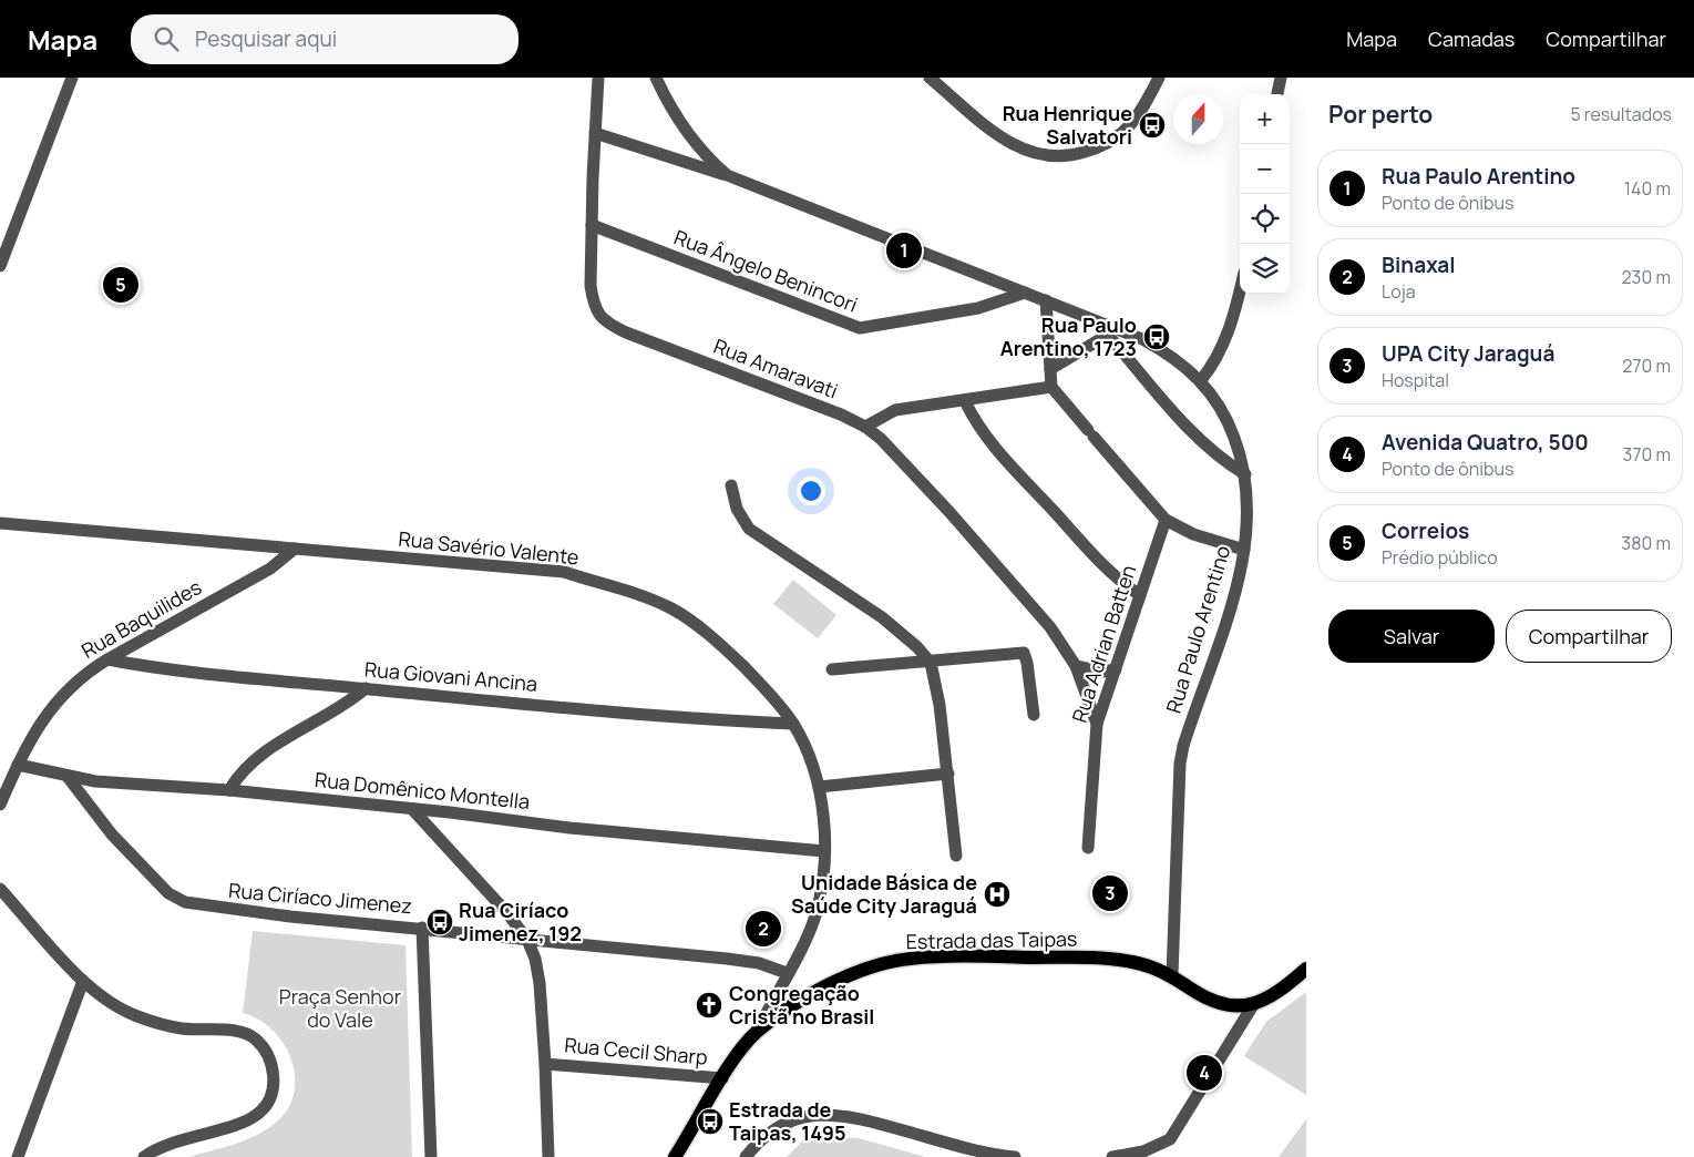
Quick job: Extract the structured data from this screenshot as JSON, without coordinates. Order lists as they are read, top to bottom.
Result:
{
  "streets": {
    "main road": ["Estrada das Taipas"],
    "street": [
      "Rua Ângelo Benincori",
      "Rua Amaravati",
      "Rua Savério Valente",
      "Rua Baquilides",
      "Rua Paulo Arentino",
      "Rua Adrian Batten",
      "Rua Giovani Ancina",
      "Rua Domênico Montella",
      "Rua Ciríaco Jimenez",
      "Rua Cecil Sharp"
    ]
  },
  "crossings": [
    ["Rua Ângelo Benincori", "Rua Amaravati"],
    ["Rua Ângelo Benincori", "Rua Paulo Arentino"],
    ["Rua Amaravati", "Rua Adrian Batten"],
    ["Rua Savério Valente", "Rua Baquilides"],
    ["Rua Savério Valente", "Rua Giovani Ancina"],
    ["Rua Savério Valente", "Rua Domênico Montella"],
    ["Rua Savério Valente", "Rua Ciríaco Jimenez"],
    ["Rua Savério Valente", "Estrada das Taipas"],
    ["Rua Baquilides", "Rua Giovani Ancina"],
    ["Rua Baquilides", "Rua Domênico Montella"],
    ["Rua Paulo Arentino", "Estrada das Taipas"],
    ["Rua Domênico Montella", "Rua Ciríaco Jimenez"],
    ["Estrada das Taipas", "Rua Cecil Sharp"]
  ],
  "parks": ["Praça Senhor do Vale"],
  "places": {
    "bus stop": [
      "Rua Henrique Salvatori",
      "Rua Paulo Arentino, 1723",
      "Rua Ciríaco Jimenez, 192",
      "Estrada de Taipas, 1495"
    ],
    "hospital": ["Unidade Básica de Saúde City Jaraguá"],
    "church": ["Congregação Cristã no Brasil"]
  },
  "north": "top",
  "page": {
    "header": "Mapa",
    "search": "Pesquisar aqui",
    "nav": ["Mapa", "Camadas", "Compartilhar"],
    "heading": ["Por perto", "5 resultados"],
    "map_buttons": ["+", "−"],
    "list": [
      {
        "mark": "1",
        "name": "Rua Paulo Arentino",
        "note": "Ponto de ônibus",
        "value": "140 m"
      },
      {
        "mark": "2",
        "name": "Binaxal",
        "note": "Loja",
        "value": "230 m"
      },
      {
        "mark": "3",
        "name": "UPA City Jaraguá",
        "note": "Hospital",
        "value": "270 m"
      },
      {
        "mark": "4",
        "name": "Avenida Quatro, 500",
        "note": "Ponto de ônibus",
        "value": "370 m"
      },
      {
        "mark": "5",
        "name": "Correios",
        "note": "Prédio público",
        "value": "380 m"
      }
    ],
    "pins": [
      "1",
      "5",
      "3",
      "2",
      "4"
    ],
    "buttons": ["Salvar", "Compartilhar"]
  }
}
